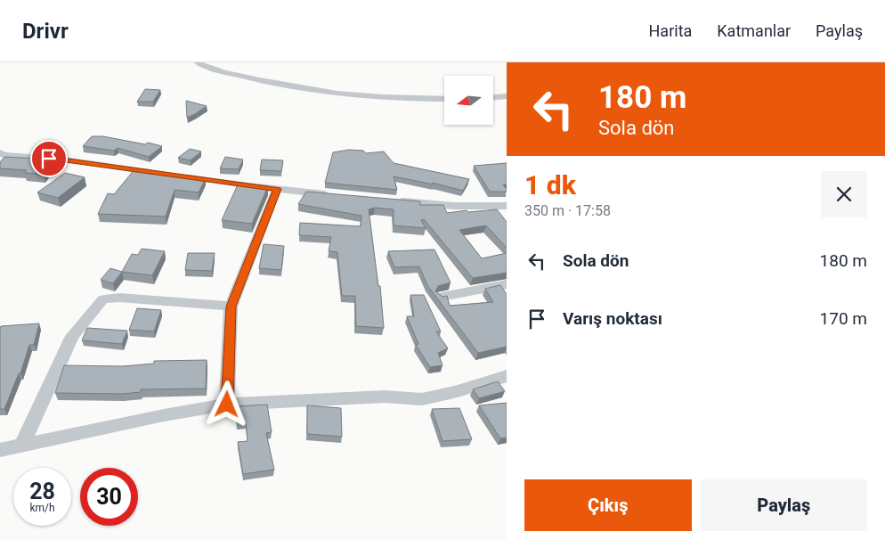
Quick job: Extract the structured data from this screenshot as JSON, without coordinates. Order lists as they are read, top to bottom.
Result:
{
  "north": "left",
  "page": {
    "header": "Drivr",
    "nav": ["Harita", "Katmanlar", "Paylaş"],
    "turn": ["180 m", "Sola dön"],
    "heading": ["1 dk", "350 m · 17:58"],
    "list": [
      {
        "name": "Sola dön",
        "value": "180 m"
      },
      {
        "name": "Varış noktası",
        "value": "170 m"
      }
    ],
    "speed": "28 km/h",
    "limit": "30",
    "buttons": ["Çıkış", "Paylaş"]
  }
}
